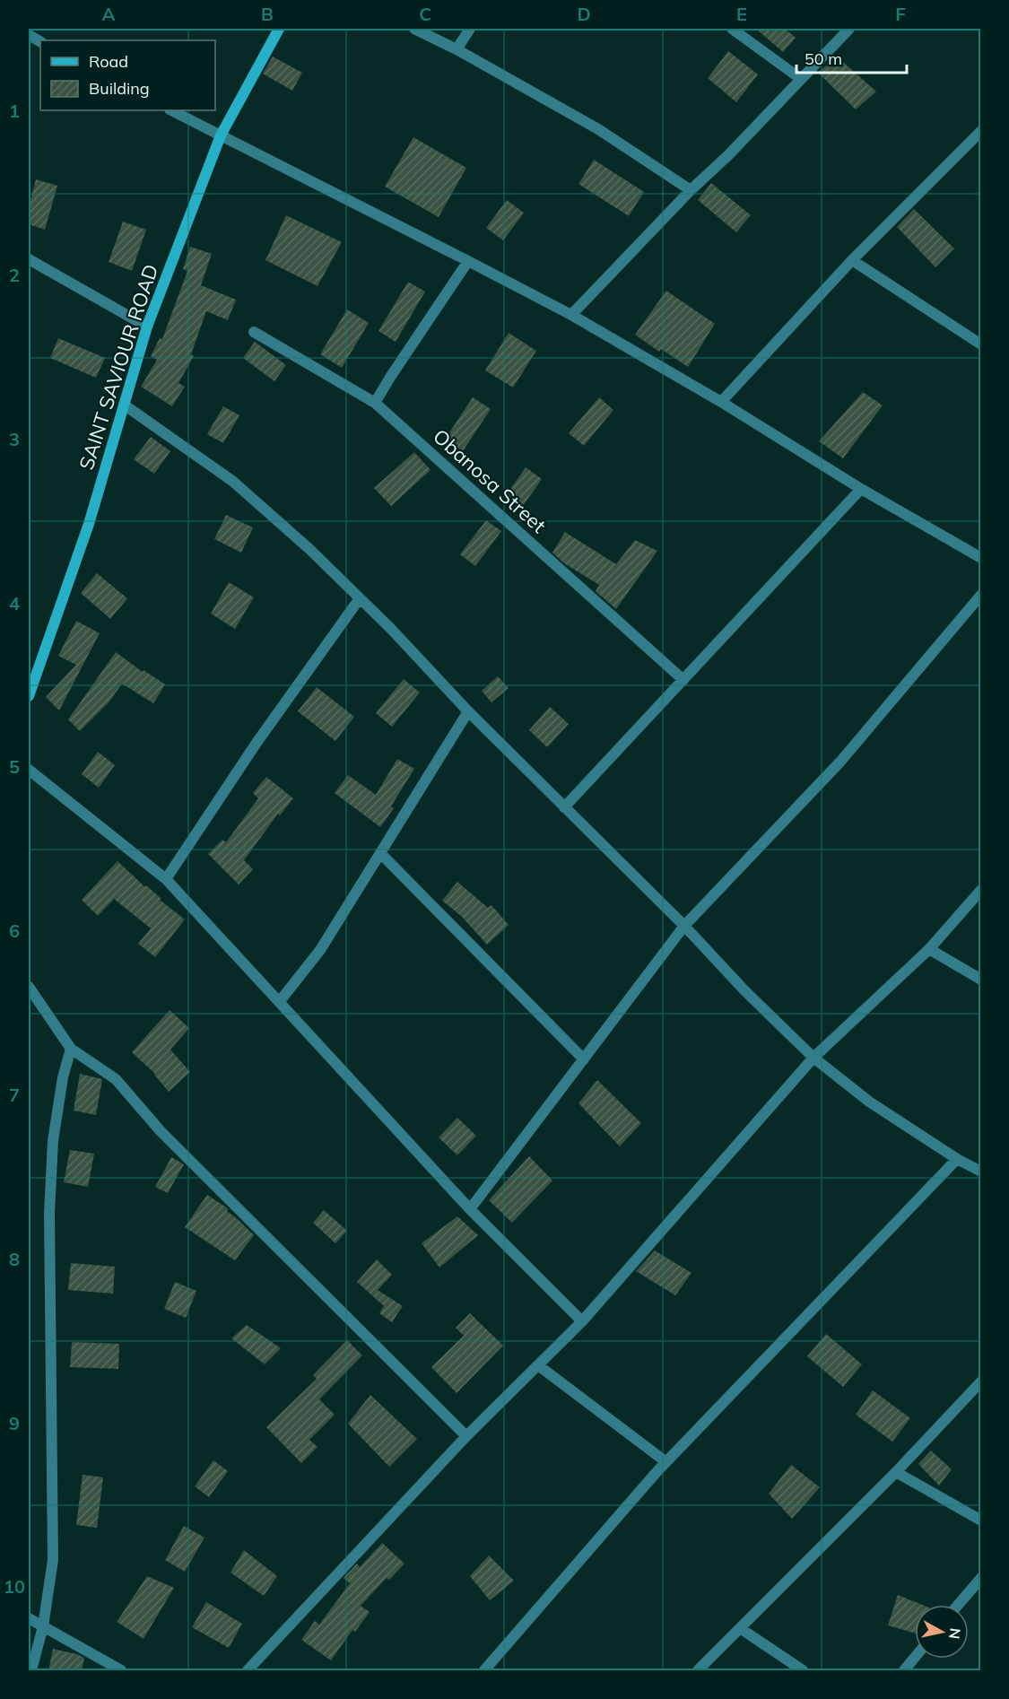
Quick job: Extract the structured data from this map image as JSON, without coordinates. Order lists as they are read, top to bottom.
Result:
{
  "streets": {
    "street": ["SAINT SAVIOUR ROAD", "Obanosa Street"]
  },
  "legend": ["Road", "Building"],
  "scale_bar": "50 m",
  "north": "right",
  "grid": {
    "columns": [
      "A",
      "B",
      "C",
      "D",
      "E",
      "F"
    ],
    "rows": [
      "1",
      "2",
      "3",
      "4",
      "5",
      "6",
      "7",
      "8",
      "9",
      "10"
    ]
  }
}
